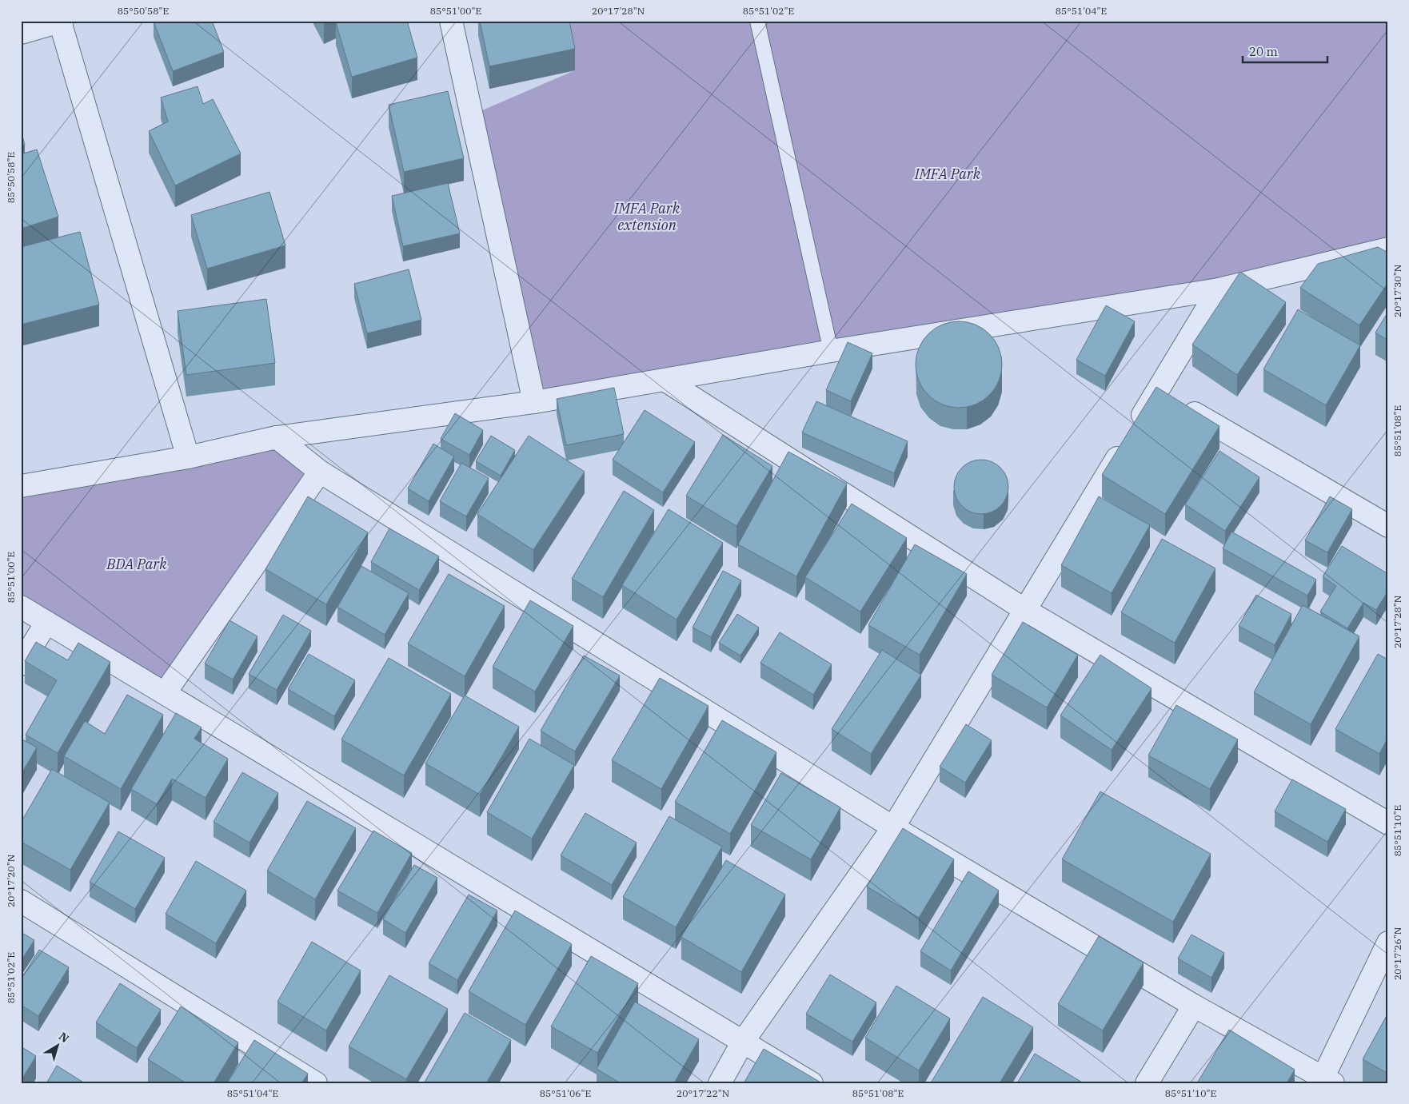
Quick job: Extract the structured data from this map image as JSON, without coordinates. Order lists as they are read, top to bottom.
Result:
{
  "parks": ["IMFA Park", "IMFA Park extension", "BDA Park"],
  "scale_bar": "20 m",
  "north": "top right",
  "coordinates": [
    "85°50'58\"E",
    "85°51'00\"E",
    "20°17'28\"N",
    "85°51'02\"E",
    "85°51'04\"E",
    "20°17'30\"N",
    "85°51'08\"E",
    "85°51'10\"E",
    "20°17'20\"N",
    "20°17'26\"N",
    "85°51'06\"E",
    "20°17'22\"N"
  ]
}
